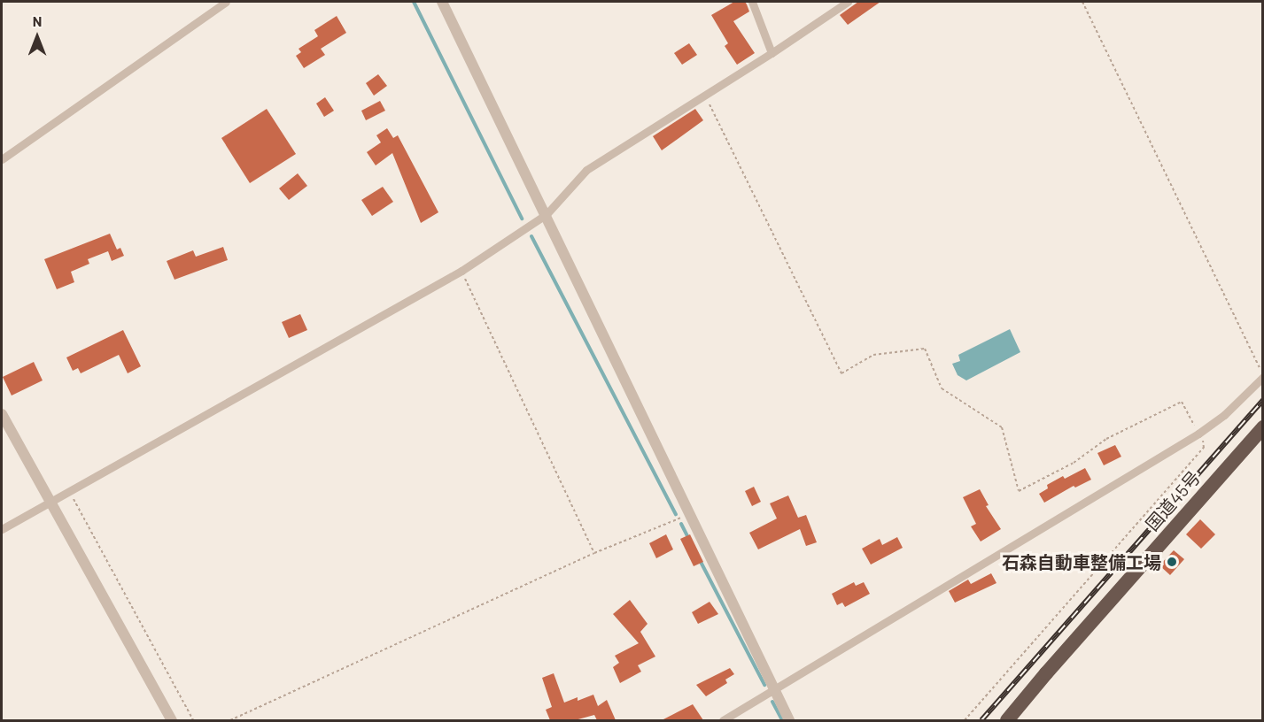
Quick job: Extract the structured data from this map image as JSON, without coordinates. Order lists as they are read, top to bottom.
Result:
{
  "streets": {
    "highway": ["国道45号"]
  },
  "places": ["石森自動車整備工場"],
  "north": "top"
}
